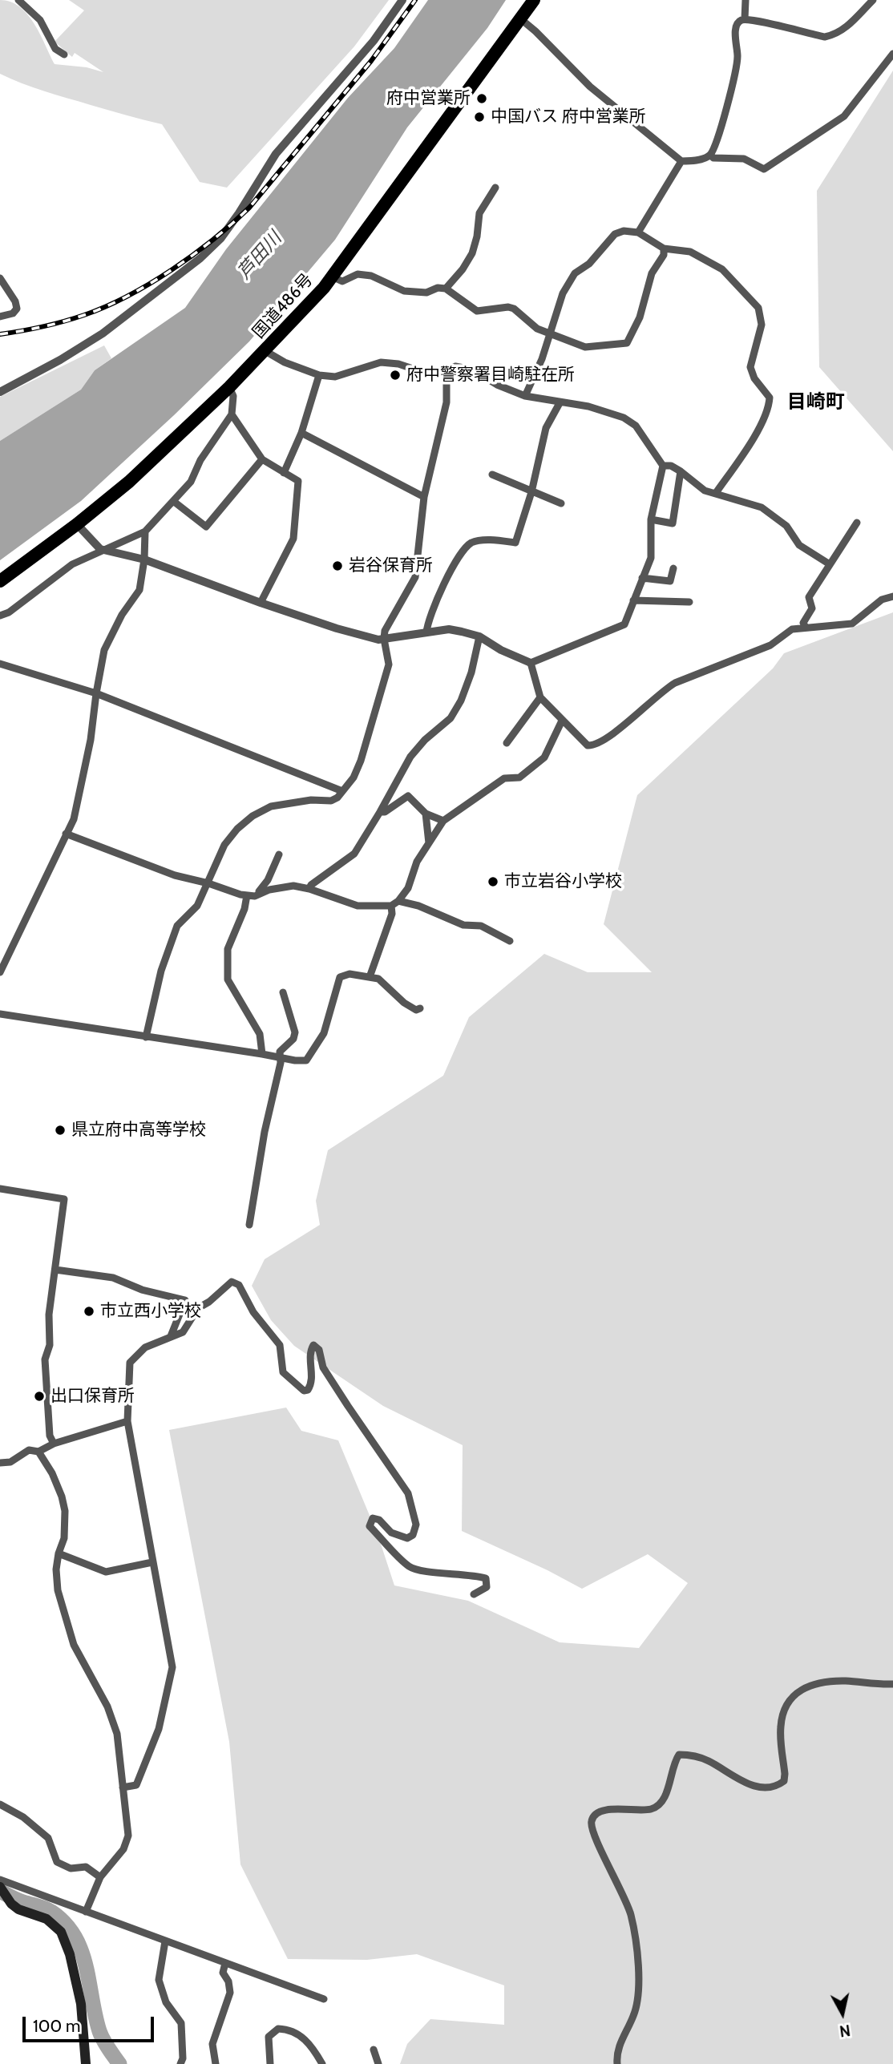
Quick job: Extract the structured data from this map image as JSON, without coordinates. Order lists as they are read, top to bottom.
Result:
{
  "streets": {
    "highway": ["国道486号"]
  },
  "districts": ["目崎町"],
  "water": ["芦田川"],
  "places": [
    "府中営業所",
    "中国バス 府中営業所",
    "府中警察署目崎駐在所",
    "岩谷保育所",
    "市立岩谷小学校",
    "県立府中高等学校",
    "市立西小学校",
    "出口保育所"
  ],
  "scale_bar": "100 m",
  "north": "bottom"
}
